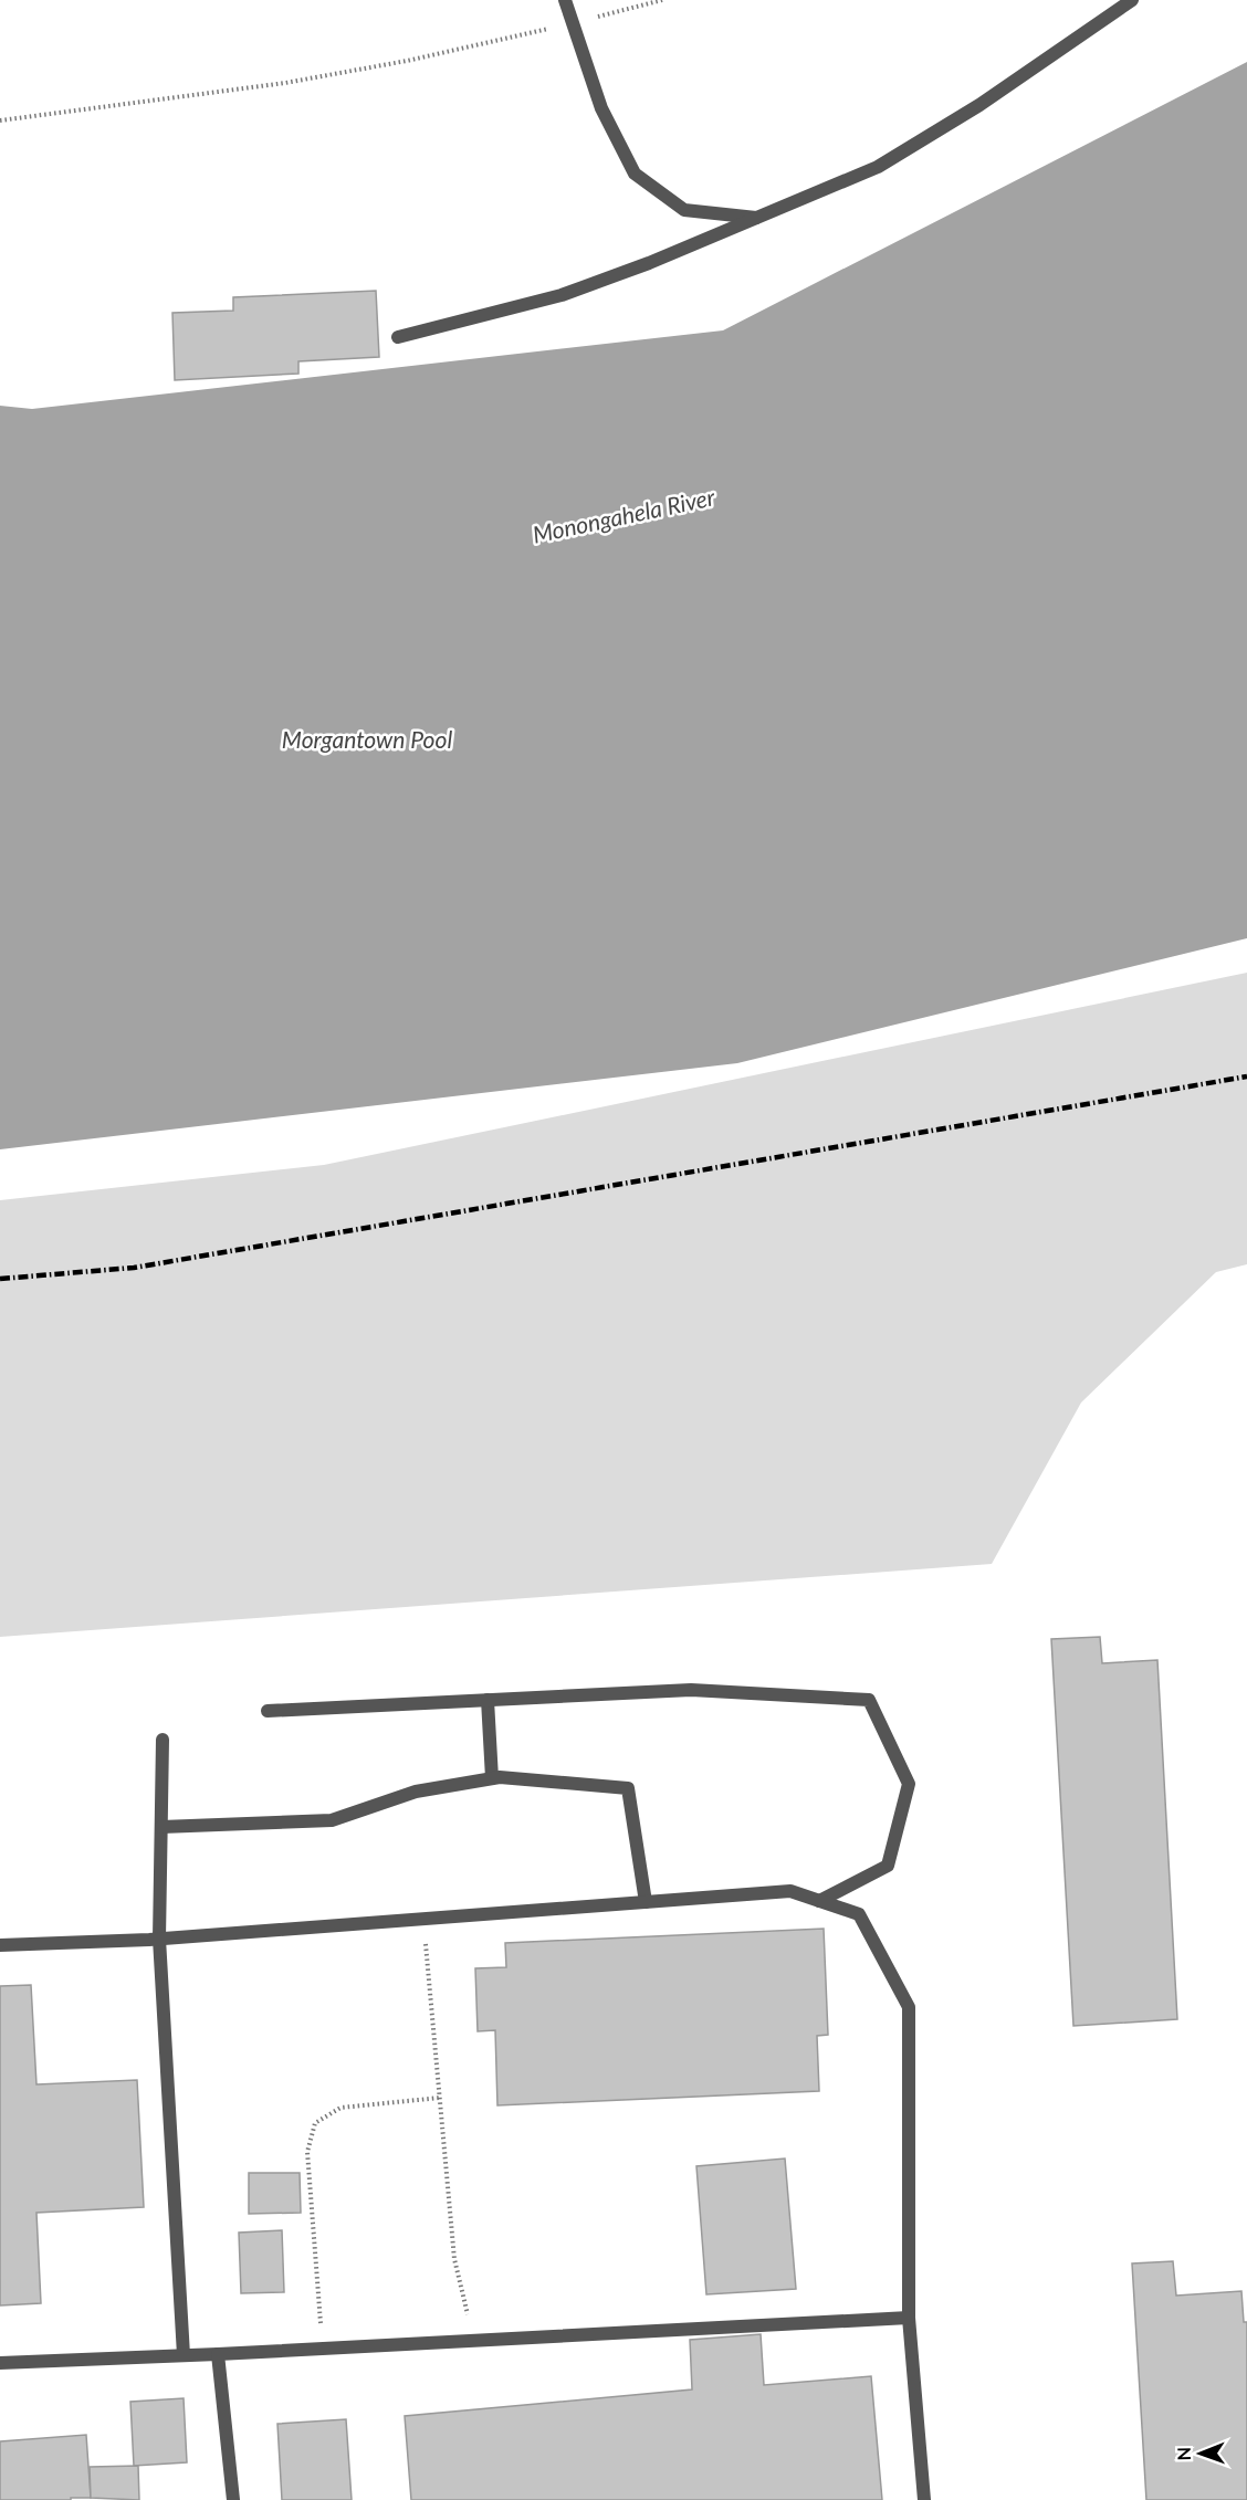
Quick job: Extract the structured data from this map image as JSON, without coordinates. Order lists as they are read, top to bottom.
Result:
{
  "water": ["Monongahela River", "Morgantown Pool"],
  "north": "left"
}
